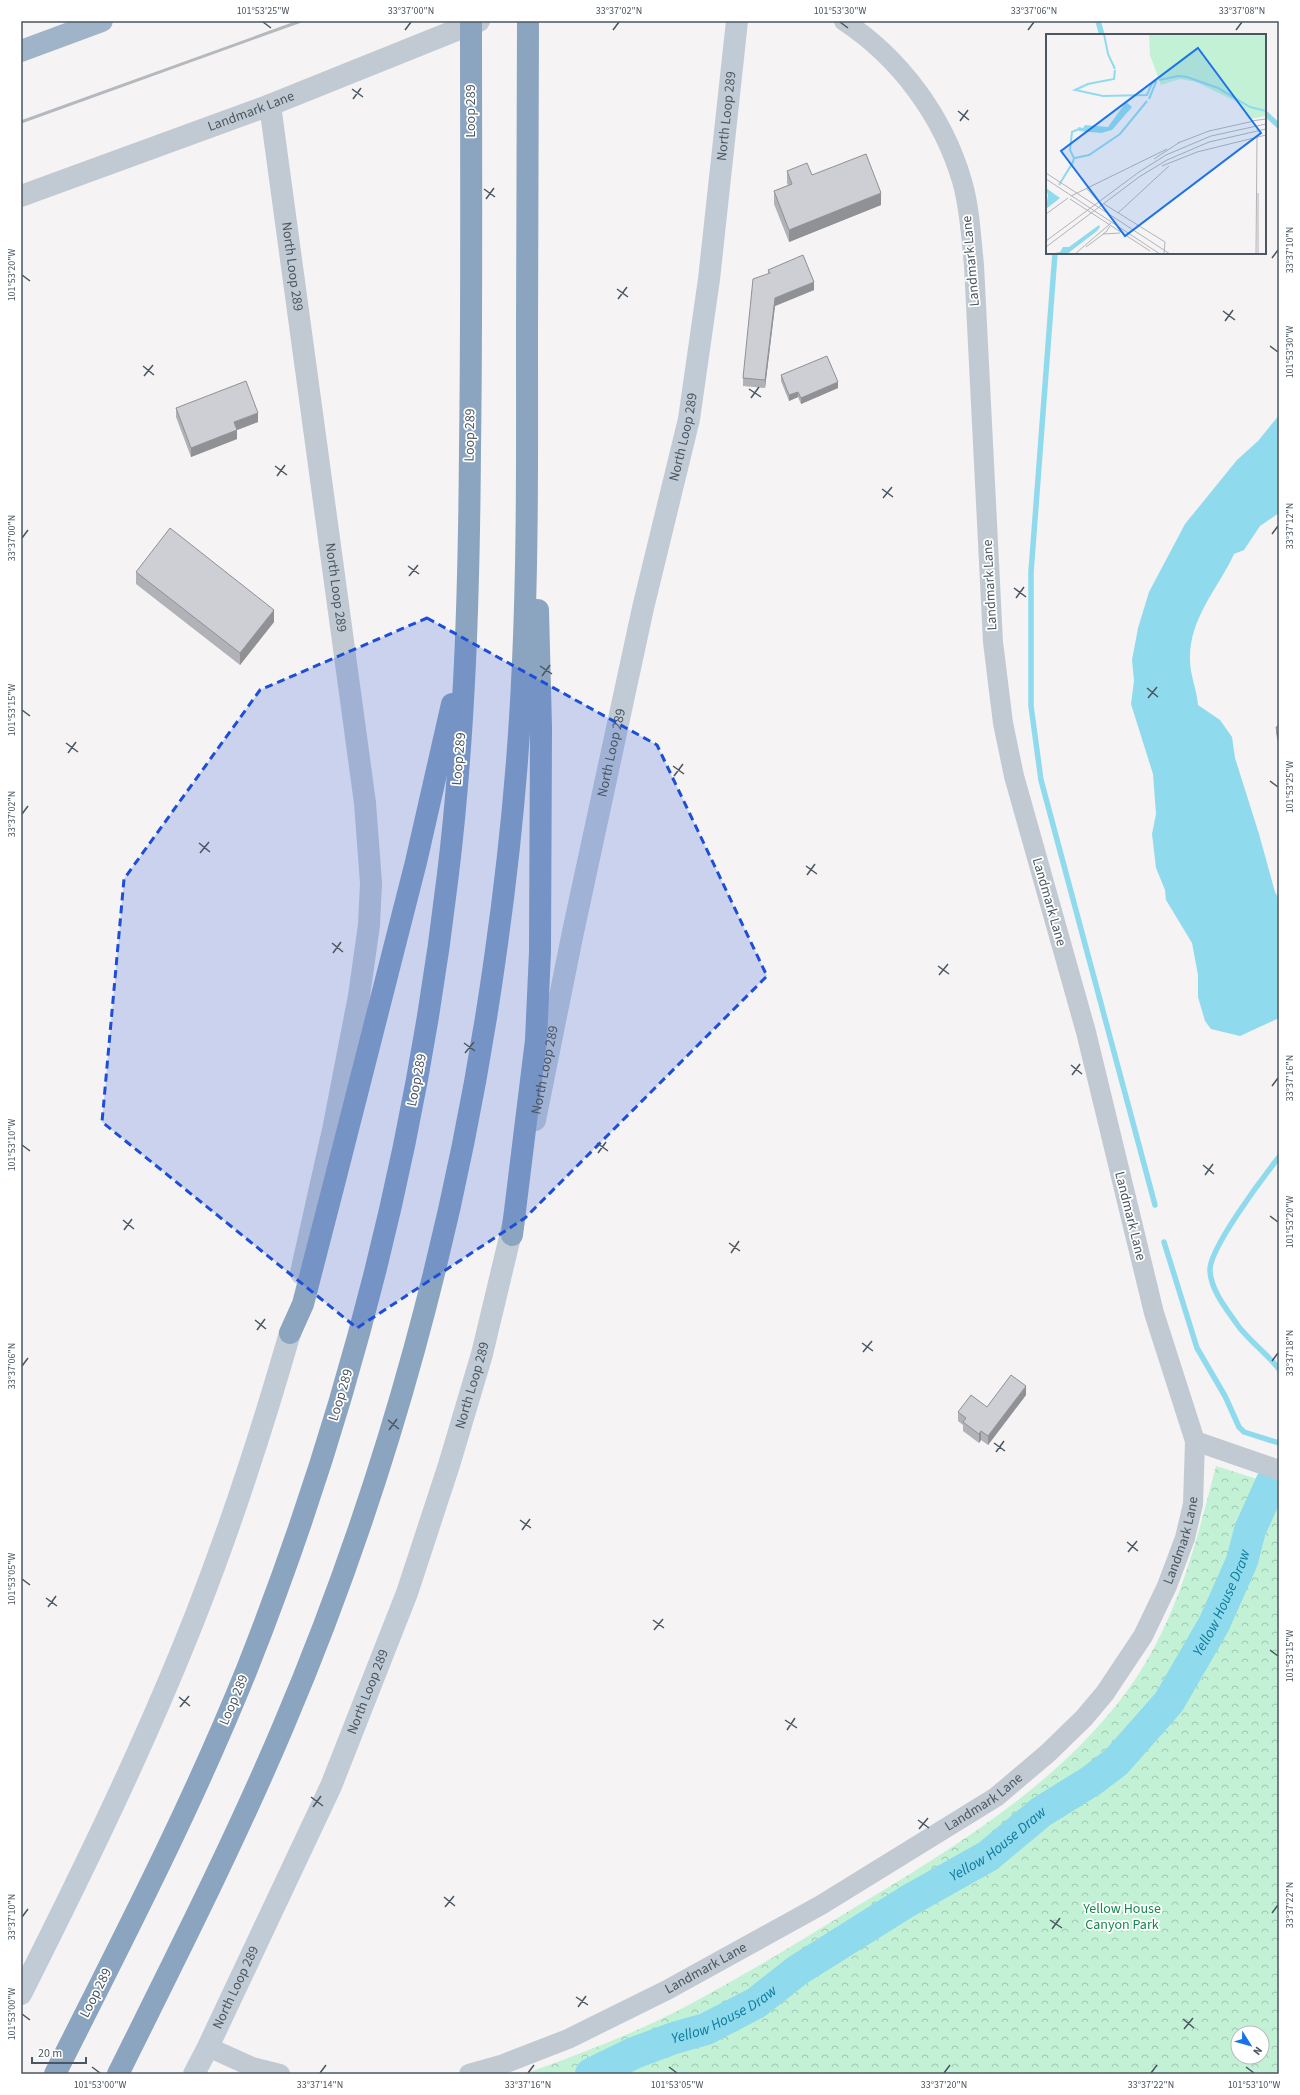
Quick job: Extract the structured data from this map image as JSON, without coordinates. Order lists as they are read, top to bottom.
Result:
{
  "streets": {
    "highway": ["Loop 289"],
    "main road": ["North Loop 289"],
    "street": ["Landmark Lane"]
  },
  "crossings": [
    ["Landmark Lane", "North Loop 289"]
  ],
  "water": ["Yellow House Draw"],
  "parks": ["Yellow House Canyon Park"],
  "scale_bar": "20 m",
  "north": "bottom right",
  "coordinates": [
    "101°53'25\"W",
    "33°37'00\"N",
    "33°37'02\"N",
    "101°53'30\"W",
    "33°37'06\"N",
    "33°37'08\"N",
    "33°37'10\"N",
    "101°53'20\"W",
    "33°37'12\"N",
    "101°53'15\"W",
    "33°37'16\"N",
    "101°53'10\"W",
    "33°37'18\"N",
    "101°53'05\"W",
    "33°37'22\"N",
    "101°53'00\"W",
    "33°37'14\"N",
    "33°37'20\"N"
  ]
}
